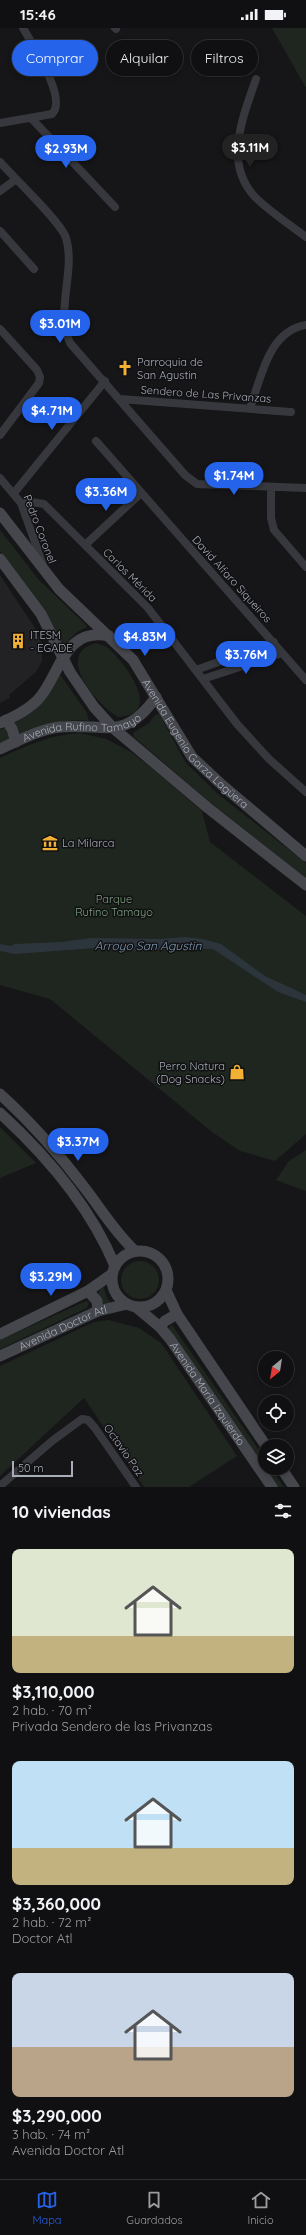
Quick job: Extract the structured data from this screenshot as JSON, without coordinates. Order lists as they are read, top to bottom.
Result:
{
  "streets": {
    "street": [
      "Sendero de Las Privanzas",
      "Pedro Coronel",
      "Carlos Mérida",
      "David Alfaro Siqueiros",
      "Avenida Rufino Tamayo",
      "Avenida Eugenio Garza Lagüera",
      "Avenida Doctor Atl",
      "Avenida María Izquierdo",
      "Octavio Paz"
    ]
  },
  "crossings": [
    ["Pedro Coronel", "Carlos Mérida"],
    ["Pedro Coronel", "Avenida Eugenio Garza Lagüera"],
    ["Avenida Rufino Tamayo", "Avenida Eugenio Garza Lagüera"],
    ["Avenida Doctor Atl", "Avenida María Izquierdo"]
  ],
  "water": ["Arroyo San Agustin"],
  "parks": ["Parque Rufino Tamayo"],
  "places": {
    "church": ["Parroquia de San Agustin"],
    "building": ["ITESM - EGADE"],
    "museum": ["La Milarca"],
    "shop": ["Perro Natura (Dog Snacks)"]
  },
  "scale_bar": "50 m",
  "north": "bottom left",
  "page": {
    "status": "15:46",
    "chip": ["Comprar", "Alquilar", "Filtros"],
    "price": [
      "$3.11M",
      "$2.93M",
      "$3.01M",
      "$4.71M",
      "$1.74M",
      "$3.36M",
      "$4.83M",
      "$3.76M",
      "$3.37M",
      "$3.29M"
    ],
    "scale": "50 m",
    "heading": "10 viviendas",
    "list": [
      {
        "name": "$3,110,000",
        "note": "2 hab. · 70 m² · Privada Sendero de las Privanzas"
      },
      {
        "name": "$3,360,000",
        "note": "2 hab. · 72 m² · Doctor Atl"
      },
      {
        "name": "$3,290,000",
        "note": "3 hab. · 74 m² · Avenida Doctor Atl"
      }
    ],
    "tabs": ["Mapa", "Guardados", "Inicio"]
  }
}
